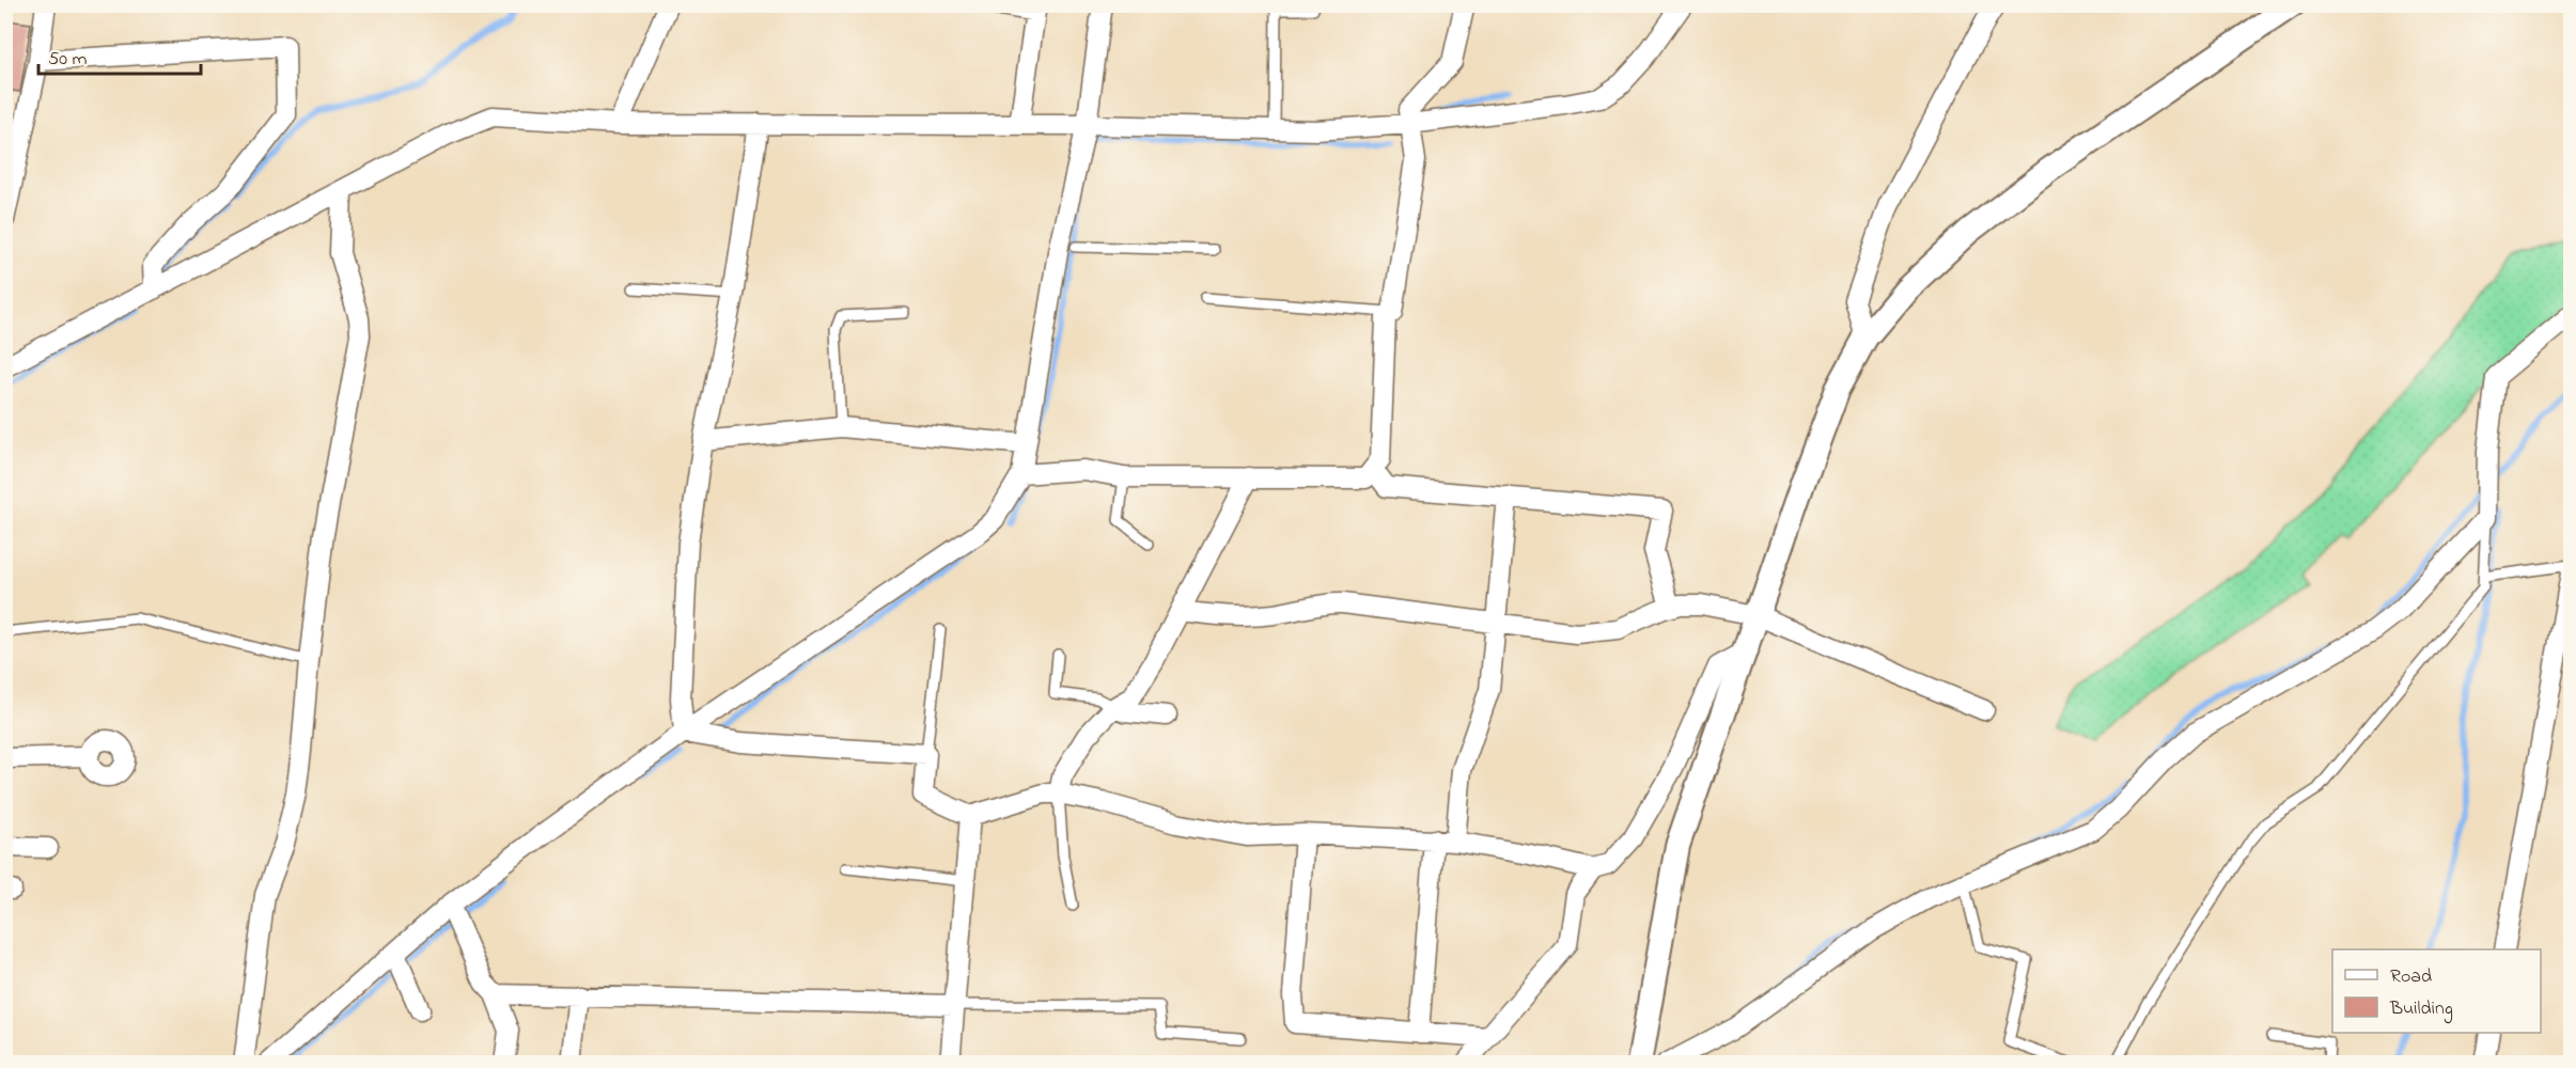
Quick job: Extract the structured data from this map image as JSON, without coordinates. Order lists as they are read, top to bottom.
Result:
{
  "legend": ["Road", "Building"],
  "scale_bar": "50 m"
}
